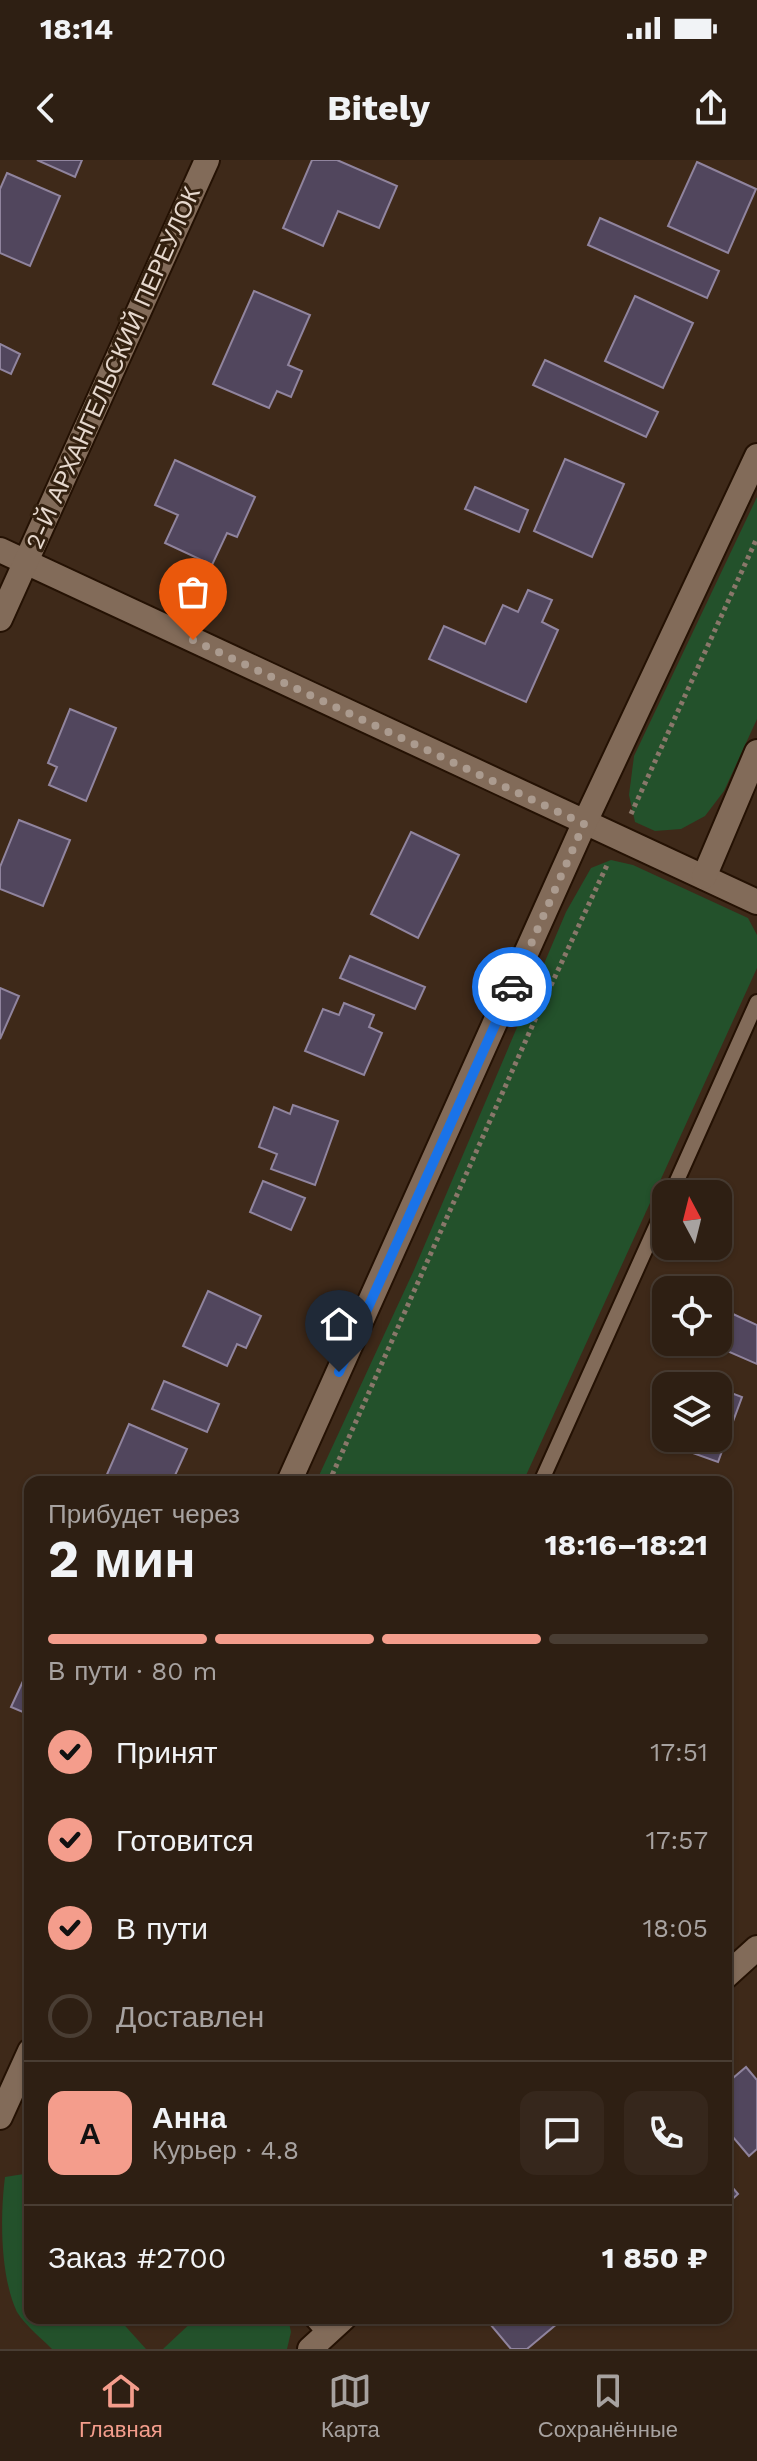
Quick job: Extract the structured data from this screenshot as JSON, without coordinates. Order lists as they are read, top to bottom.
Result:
{
  "streets": {
    "street": ["2-Й АРХАНГЕЛЬСКИЙ ПЕРЕУЛОК"]
  },
  "north": "top",
  "page": {
    "status": "18:14",
    "header": "Bitely",
    "heading": ["2 мин", "Прибудет через", "18:16–18:21"],
    "panel": [
      "Анна",
      "Курьер · 4.8",
      "Заказ #2700",
      "1 850 ₽"
    ],
    "bar": "В пути · 80 m",
    "list": [
      ["Принят", "17:51"],
      ["Готовится", "17:57"],
      ["В пути", "18:05"],
      "Доставлен"
    ],
    "round": "А",
    "tabs": ["Главная", "Карта", "Сохранённые"]
  }
}
